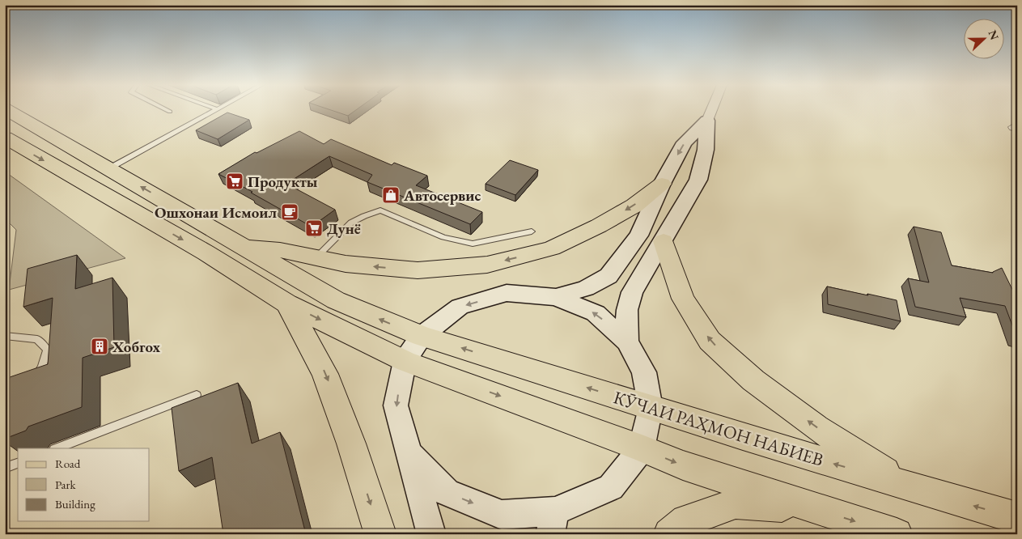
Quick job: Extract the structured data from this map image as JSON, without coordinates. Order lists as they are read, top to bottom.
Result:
{
  "streets": {
    "main road": ["КӮЧАИ РАҲМОН НАБИЕВ"]
  },
  "places": {
    "supermarket": ["Продукты", "Дунё"],
    "shop": ["Автосервис"],
    "cafe": ["Ошхонаи Исмоил"],
    "building": ["Хобгох"]
  },
  "legend": ["Road", "Park", "Building"],
  "north": "right"
}
